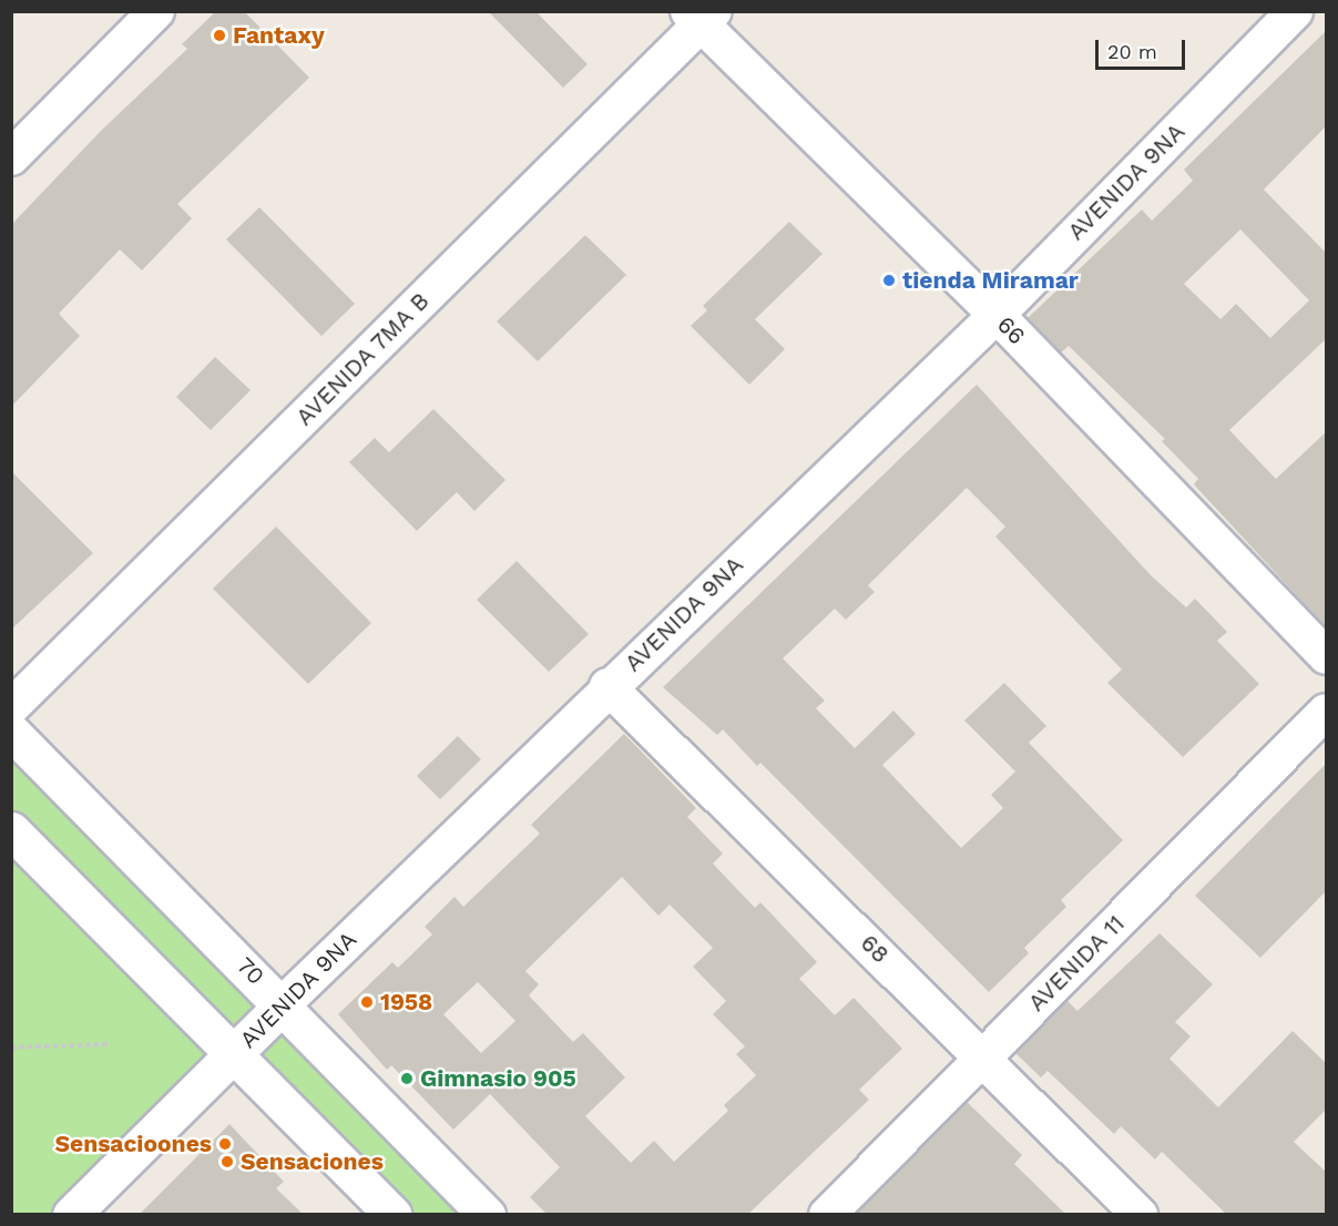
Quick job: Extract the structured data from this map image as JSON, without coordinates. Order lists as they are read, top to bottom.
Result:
{
  "streets": {
    "main road": ["AVENIDA 9NA", "70"],
    "street": [
      "66",
      "AVENIDA 7MA B",
      "68",
      "AVENIDA 11"
    ]
  },
  "crossings": [
    ["AVENIDA 9NA", "66"],
    ["AVENIDA 9NA", "68"],
    ["AVENIDA 9NA", "70"],
    ["66", "AVENIDA 7MA B"],
    ["68", "AVENIDA 11"]
  ],
  "places": [
    "Fantaxy",
    "tienda Miramar",
    "1958",
    "Gimnasio 905",
    "Sensacioones",
    "Sensaciones"
  ],
  "scale_bar": "20 m"
}
